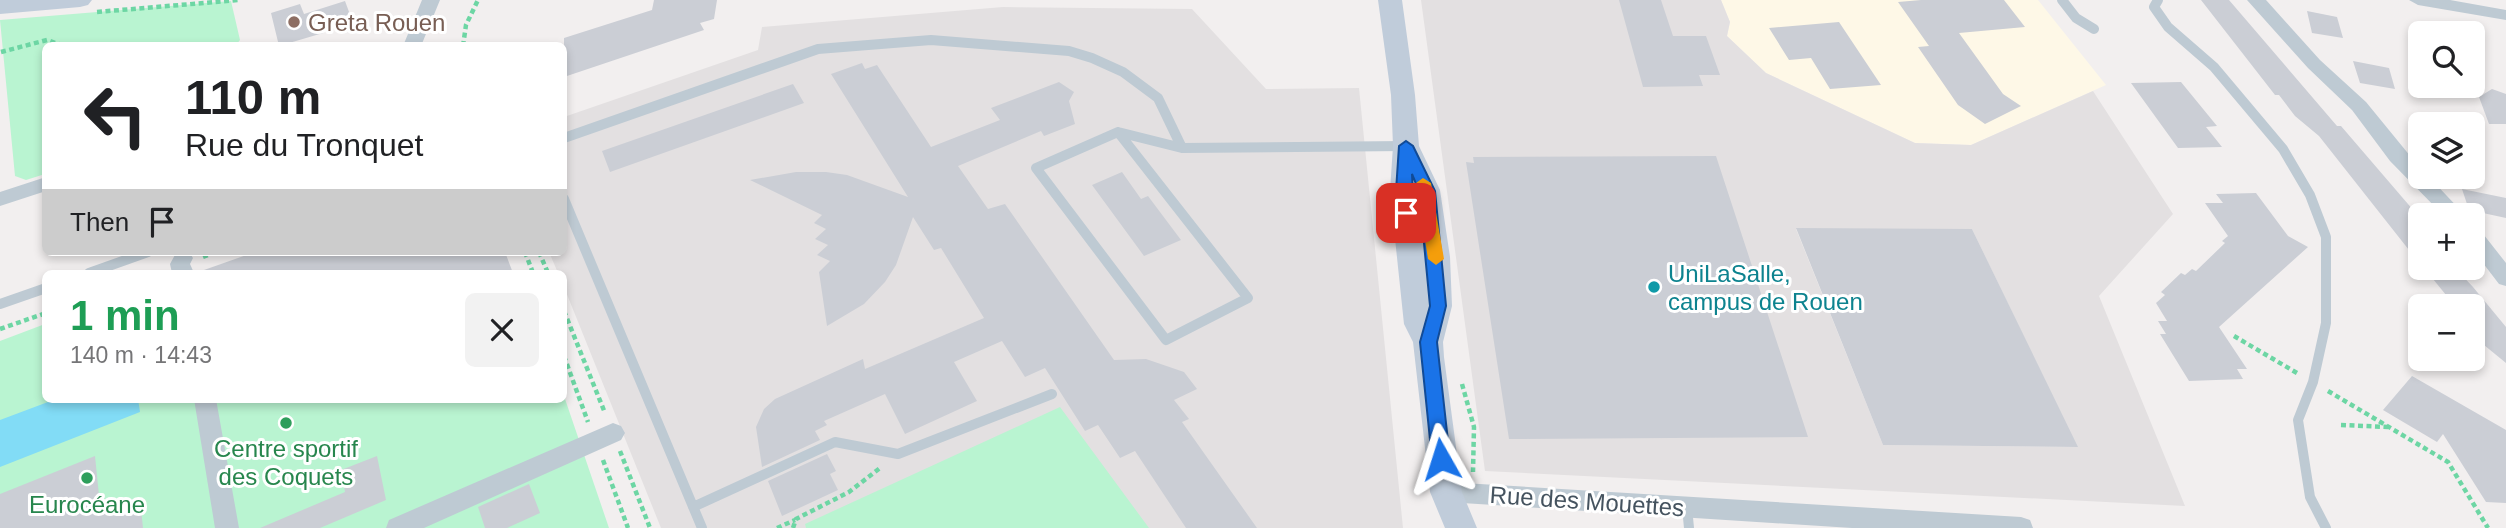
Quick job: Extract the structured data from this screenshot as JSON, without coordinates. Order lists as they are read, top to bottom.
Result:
{
  "streets": {
    "street": ["Rue des Mouettes"]
  },
  "places": [
    "Greta Rouen",
    "UniLaSalle, campus de Rouen",
    "Centre sportif des Coquets",
    "Eurocéane"
  ],
  "page": {
    "map_buttons": ["+", "−"],
    "turn": ["110 m", "Rue du Tronquet"],
    "then": "Then",
    "heading": ["1 min", "140 m · 14:43"]
  }
}
